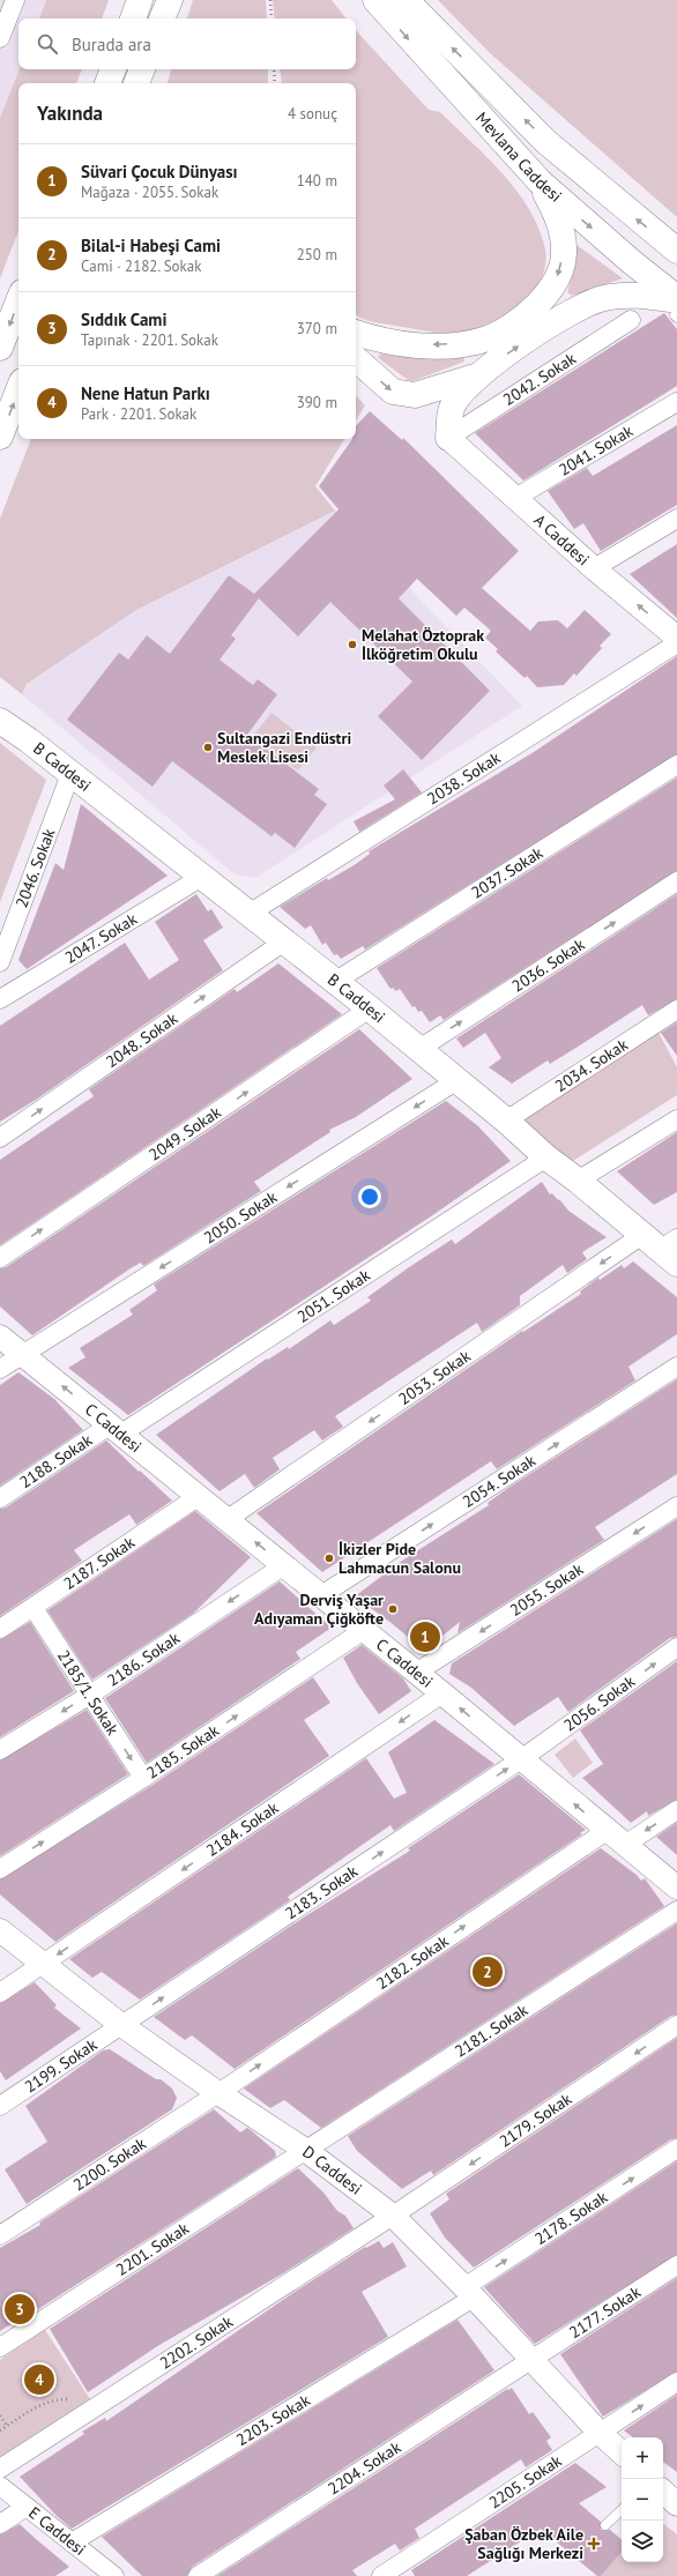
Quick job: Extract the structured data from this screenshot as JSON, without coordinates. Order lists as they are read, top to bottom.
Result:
{
  "streets": {
    "main road": ["Mevlana Caddesi", "B Caddesi"],
    "street": [
      "2042. Sokak",
      "2041. Sokak",
      "A Caddesi",
      "2038. Sokak",
      "2046. Sokak",
      "2037. Sokak",
      "2047. Sokak",
      "2036. Sokak",
      "2048. Sokak",
      "2034. Sokak",
      "2049. Sokak",
      "2050. Sokak",
      "2051. Sokak",
      "2053. Sokak",
      "C Caddesi",
      "2188. Sokak",
      "2054. Sokak",
      "2187. Sokak",
      "2055. Sokak",
      "2186. Sokak",
      "2185/1. Sokak",
      "2056. Sokak",
      "2185. Sokak",
      "2184. Sokak",
      "2183. Sokak",
      "2182. Sokak",
      "2181. Sokak",
      "2199. Sokak",
      "2179. Sokak",
      "2200. Sokak",
      "D Caddesi",
      "2178. Sokak",
      "2201. Sokak",
      "2177. Sokak",
      "2202. Sokak",
      "2203. Sokak",
      "2204. Sokak",
      "2205. Sokak",
      "E Caddesi"
    ]
  },
  "crossings": [
    ["2042. Sokak", "A Caddesi"],
    ["2041. Sokak", "A Caddesi"],
    ["B Caddesi", "2038. Sokak"],
    ["B Caddesi", "2046. Sokak"],
    ["B Caddesi", "2037. Sokak"],
    ["B Caddesi", "2047. Sokak"],
    ["B Caddesi", "2036. Sokak"],
    ["B Caddesi", "2048. Sokak"],
    ["B Caddesi", "2034. Sokak"],
    ["B Caddesi", "2049. Sokak"],
    ["B Caddesi", "2050. Sokak"],
    ["B Caddesi", "2051. Sokak"],
    ["B Caddesi", "2053. Sokak"],
    ["2050. Sokak", "C Caddesi"],
    ["2051. Sokak", "C Caddesi"],
    ["2051. Sokak", "2188. Sokak"],
    ["2053. Sokak", "C Caddesi"],
    ["C Caddesi", "2188. Sokak"],
    ["C Caddesi", "2054. Sokak"],
    ["C Caddesi", "2187. Sokak"],
    ["C Caddesi", "2055. Sokak"],
    ["C Caddesi", "2186. Sokak"],
    ["C Caddesi", "2056. Sokak"],
    ["C Caddesi", "2185. Sokak"],
    ["C Caddesi", "2184. Sokak"],
    ["C Caddesi", "2183. Sokak"],
    ["C Caddesi", "2182. Sokak"],
    ["2187. Sokak", "2185/1. Sokak"],
    ["2186. Sokak", "2185/1. Sokak"],
    ["2185/1. Sokak", "2185. Sokak"],
    ["2056. Sokak", "2183. Sokak"],
    ["2184. Sokak", "D Caddesi"],
    ["2183. Sokak", "2199. Sokak"],
    ["2183. Sokak", "D Caddesi"],
    ["2182. Sokak", "2200. Sokak"],
    ["2182. Sokak", "D Caddesi"],
    ["2181. Sokak", "D Caddesi"],
    ["2181. Sokak", "2201. Sokak"],
    ["2199. Sokak", "D Caddesi"],
    ["2179. Sokak", "D Caddesi"],
    ["2179. Sokak", "2202. Sokak"],
    ["2200. Sokak", "D Caddesi"],
    ["D Caddesi", "2178. Sokak"],
    ["D Caddesi", "2201. Sokak"],
    ["D Caddesi", "2177. Sokak"],
    ["D Caddesi", "2202. Sokak"],
    ["D Caddesi", "2203. Sokak"],
    ["D Caddesi", "2204. Sokak"],
    ["D Caddesi", "2205. Sokak"],
    ["2178. Sokak", "2203. Sokak"],
    ["2177. Sokak", "2204. Sokak"],
    ["2203. Sokak", "E Caddesi"]
  ],
  "one_way": [
    "A Caddesi",
    "2036. Sokak",
    "2048. Sokak",
    "2049. Sokak",
    "2050. Sokak",
    "2053. Sokak",
    "C Caddesi",
    "2054. Sokak",
    "2055. Sokak",
    "2186. Sokak",
    "2185/1. Sokak",
    "2185. Sokak",
    "2184. Sokak",
    "2183. Sokak",
    "2182. Sokak",
    "2179. Sokak",
    "2178. Sokak"
  ],
  "places": {
    "other": [
      "Melahat Öztoprak İlköğretim Okulu",
      "Sultangazi Endüstri Meslek Lisesi",
      "İkizler Pide Lahmacun Salonu",
      "Derviş Yaşar Adıyaman Çiğköfte"
    ],
    "health": ["Şaban Özbek Aile Sağlığı Merkezi"]
  },
  "page": {
    "search": "Burada ara",
    "heading": ["Yakında", "4 sonuç"],
    "list": [
      {
        "mark": "1",
        "name": "Süvari Çocuk Dünyası",
        "note": "Mağaza · 2055. Sokak",
        "value": "140 m"
      },
      {
        "mark": "2",
        "name": "Bilal-i Habeşi Cami",
        "note": "Cami · 2182. Sokak",
        "value": "250 m"
      },
      {
        "mark": "3",
        "name": "Sıddık Cami",
        "note": "Tapınak · 2201. Sokak",
        "value": "370 m"
      },
      {
        "mark": "4",
        "name": "Nene Hatun Parkı",
        "note": "Park · 2201. Sokak",
        "value": "390 m"
      }
    ],
    "pins": [
      "1",
      "2",
      "3",
      "4"
    ],
    "map_buttons": ["+", "−"]
  }
}
